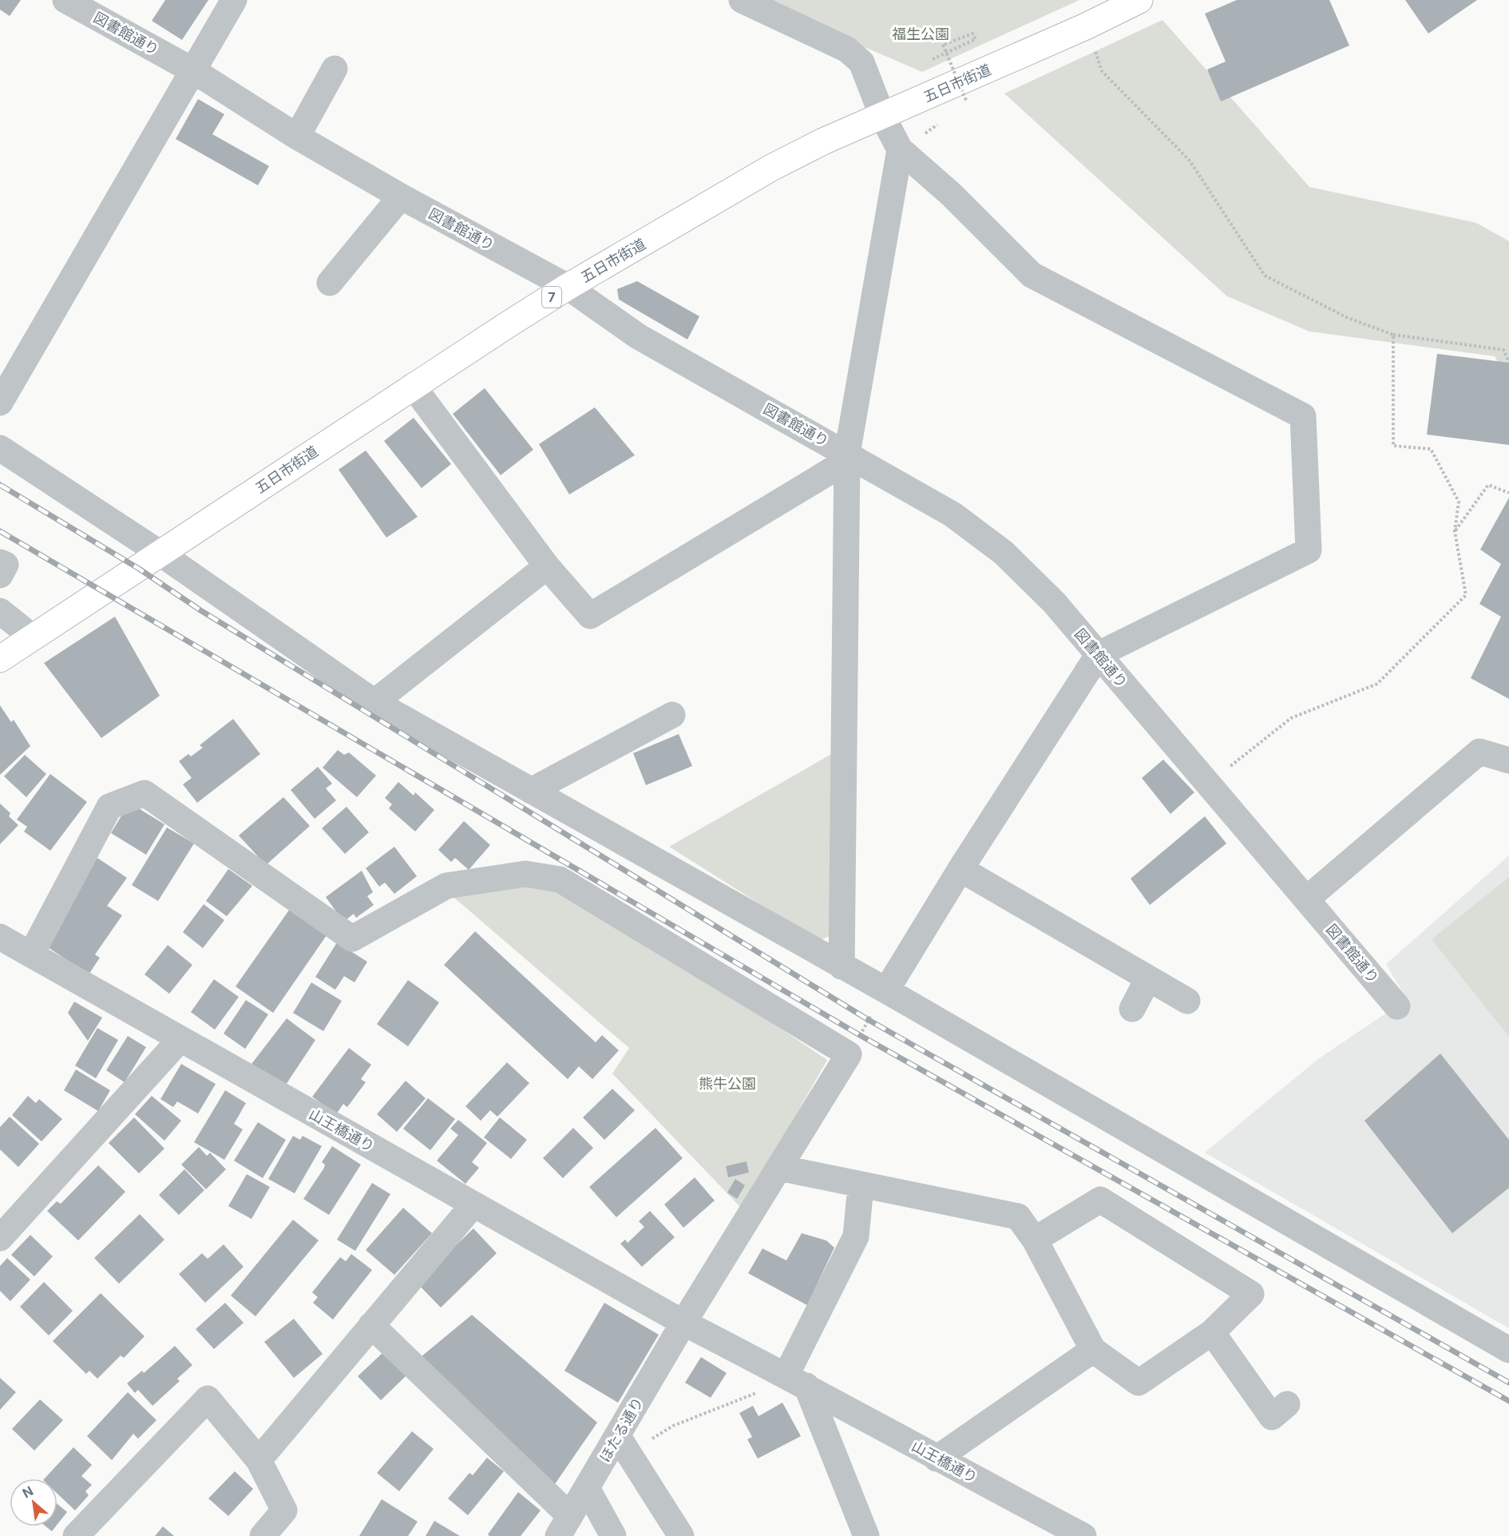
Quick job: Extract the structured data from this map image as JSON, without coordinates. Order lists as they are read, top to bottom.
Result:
{
  "streets": {
    "main road": ["五日市街道", "7"],
    "street": ["図書館通り", "山王橋通り", "ほたる通り"]
  },
  "crossings": [
    ["図書館通り", "五日市街道"],
    ["山王橋通り", "ほたる通り"]
  ],
  "parks": ["福生公園", "熊牛公園"],
  "north": "top left"
}
